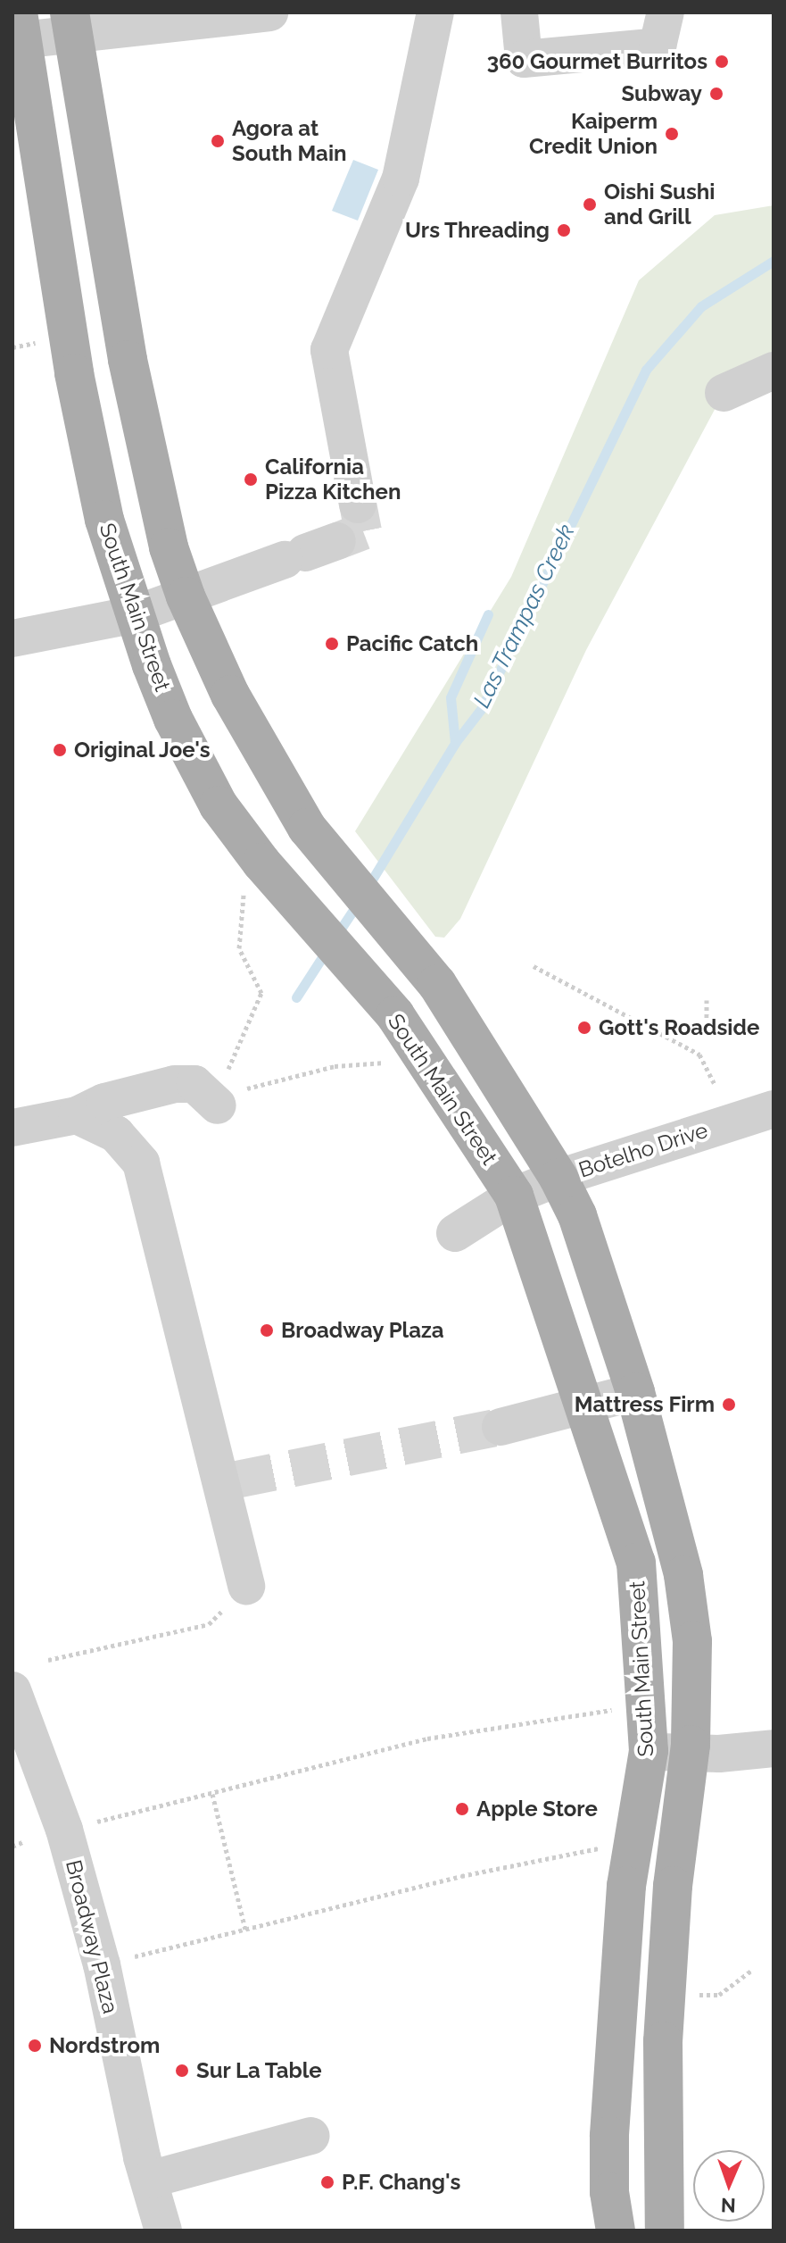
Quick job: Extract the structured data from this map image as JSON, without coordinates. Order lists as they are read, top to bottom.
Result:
{
  "streets": {
    "main road": ["South Main Street"],
    "street": ["Botelho Drive", "Broadway Plaza"]
  },
  "crossings": [
    ["South Main Street", "Botelho Drive"]
  ],
  "water": ["Las Trampas Creek"],
  "places": [
    "360 Gourmet Burritos",
    "Subway",
    "Kaiperm Credit Union",
    "Agora at South Main",
    "Oishi Sushi and Grill",
    "Urs Threading",
    "California Pizza Kitchen",
    "Pacific Catch",
    "Original Joe's",
    "Gott's Roadside",
    "Broadway Plaza",
    "Mattress Firm",
    "Apple Store",
    "Nordstrom",
    "Sur La Table",
    "P.F. Chang's"
  ],
  "north": "bottom"
}
